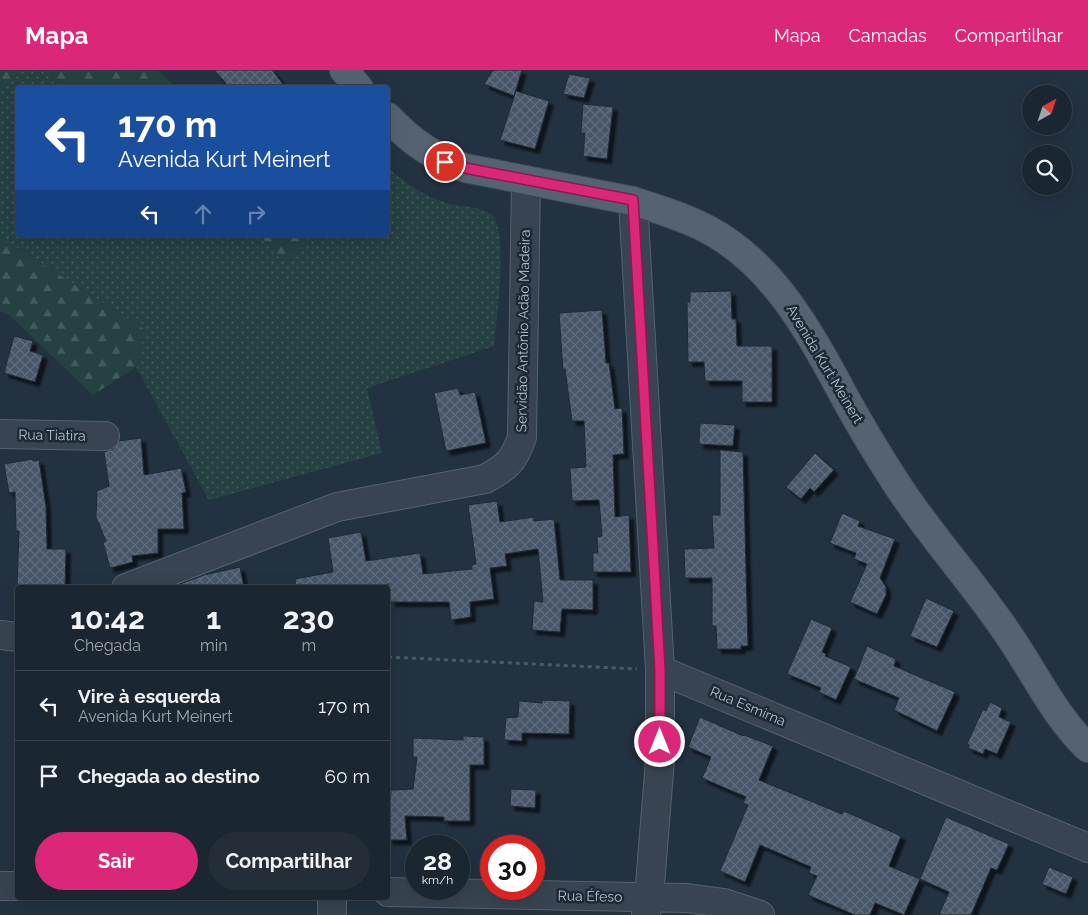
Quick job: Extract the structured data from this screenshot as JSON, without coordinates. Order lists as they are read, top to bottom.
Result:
{
  "streets": {
    "main road": ["Avenida Kurt Meinert"],
    "street": [
      "Servidão Antônio Adão Madeira",
      "Rua Tiatira",
      "Rua Esmirna",
      "Rua Éfeso"
    ]
  },
  "crossings": [
    ["Servidão Antônio Adão Madeira", "Avenida Kurt Meinert"]
  ],
  "north": "top right",
  "page": {
    "header": "Mapa",
    "nav": ["Mapa", "Camadas", "Compartilhar"],
    "turn": ["170 m", "Avenida Kurt Meinert"],
    "eta": [
      "10:42",
      "Chegada",
      "1",
      "min",
      "230",
      "m"
    ],
    "list": [
      {
        "name": "Vire à esquerda",
        "note": "Avenida Kurt Meinert",
        "value": "170 m"
      },
      {
        "name": "Chegada ao destino",
        "value": "60 m"
      }
    ],
    "buttons": ["Sair", "Compartilhar"],
    "speed": "28 km/h",
    "limit": "30"
  }
}
